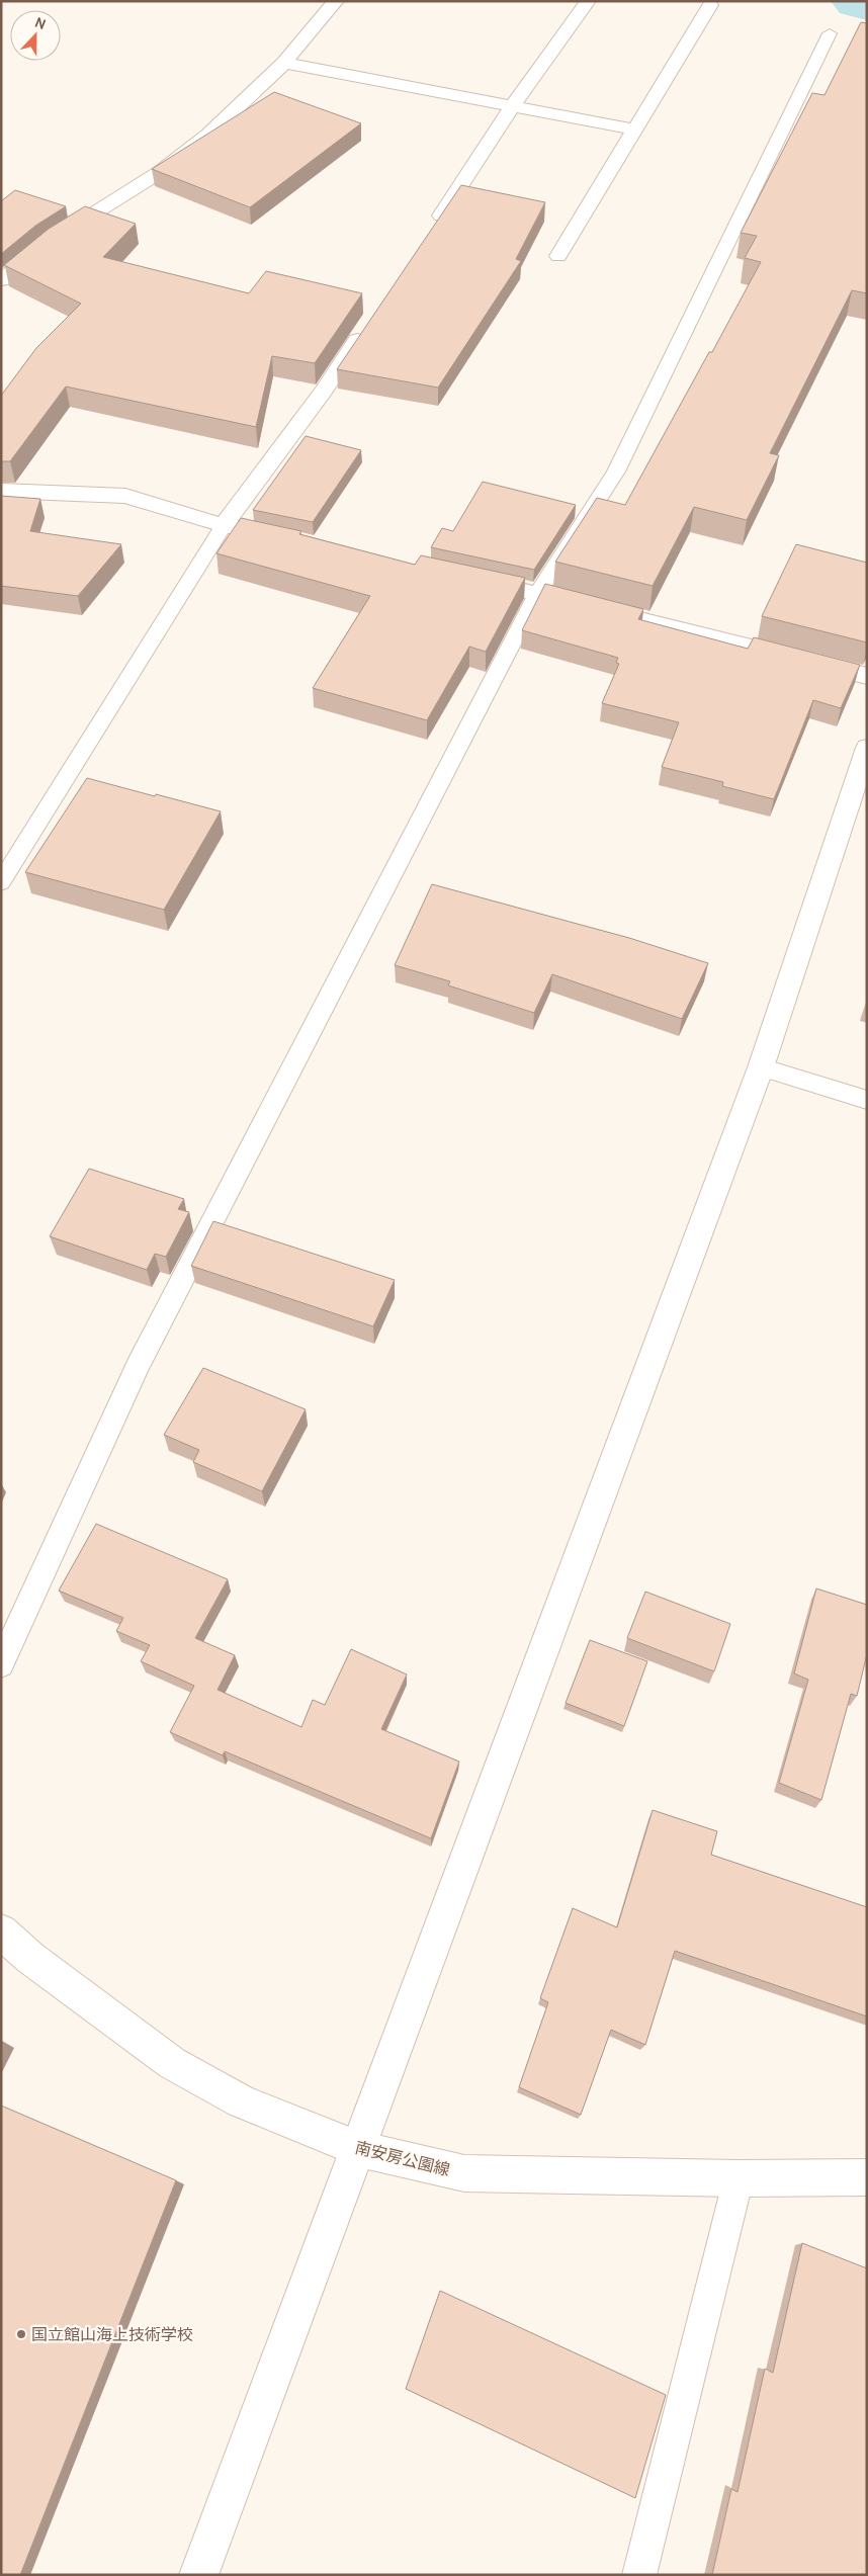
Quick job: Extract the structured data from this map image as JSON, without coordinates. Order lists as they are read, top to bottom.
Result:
{
  "streets": {
    "street": ["南安房公園線"]
  },
  "places": ["国立館山海上技術学校"],
  "north": "top"
}
